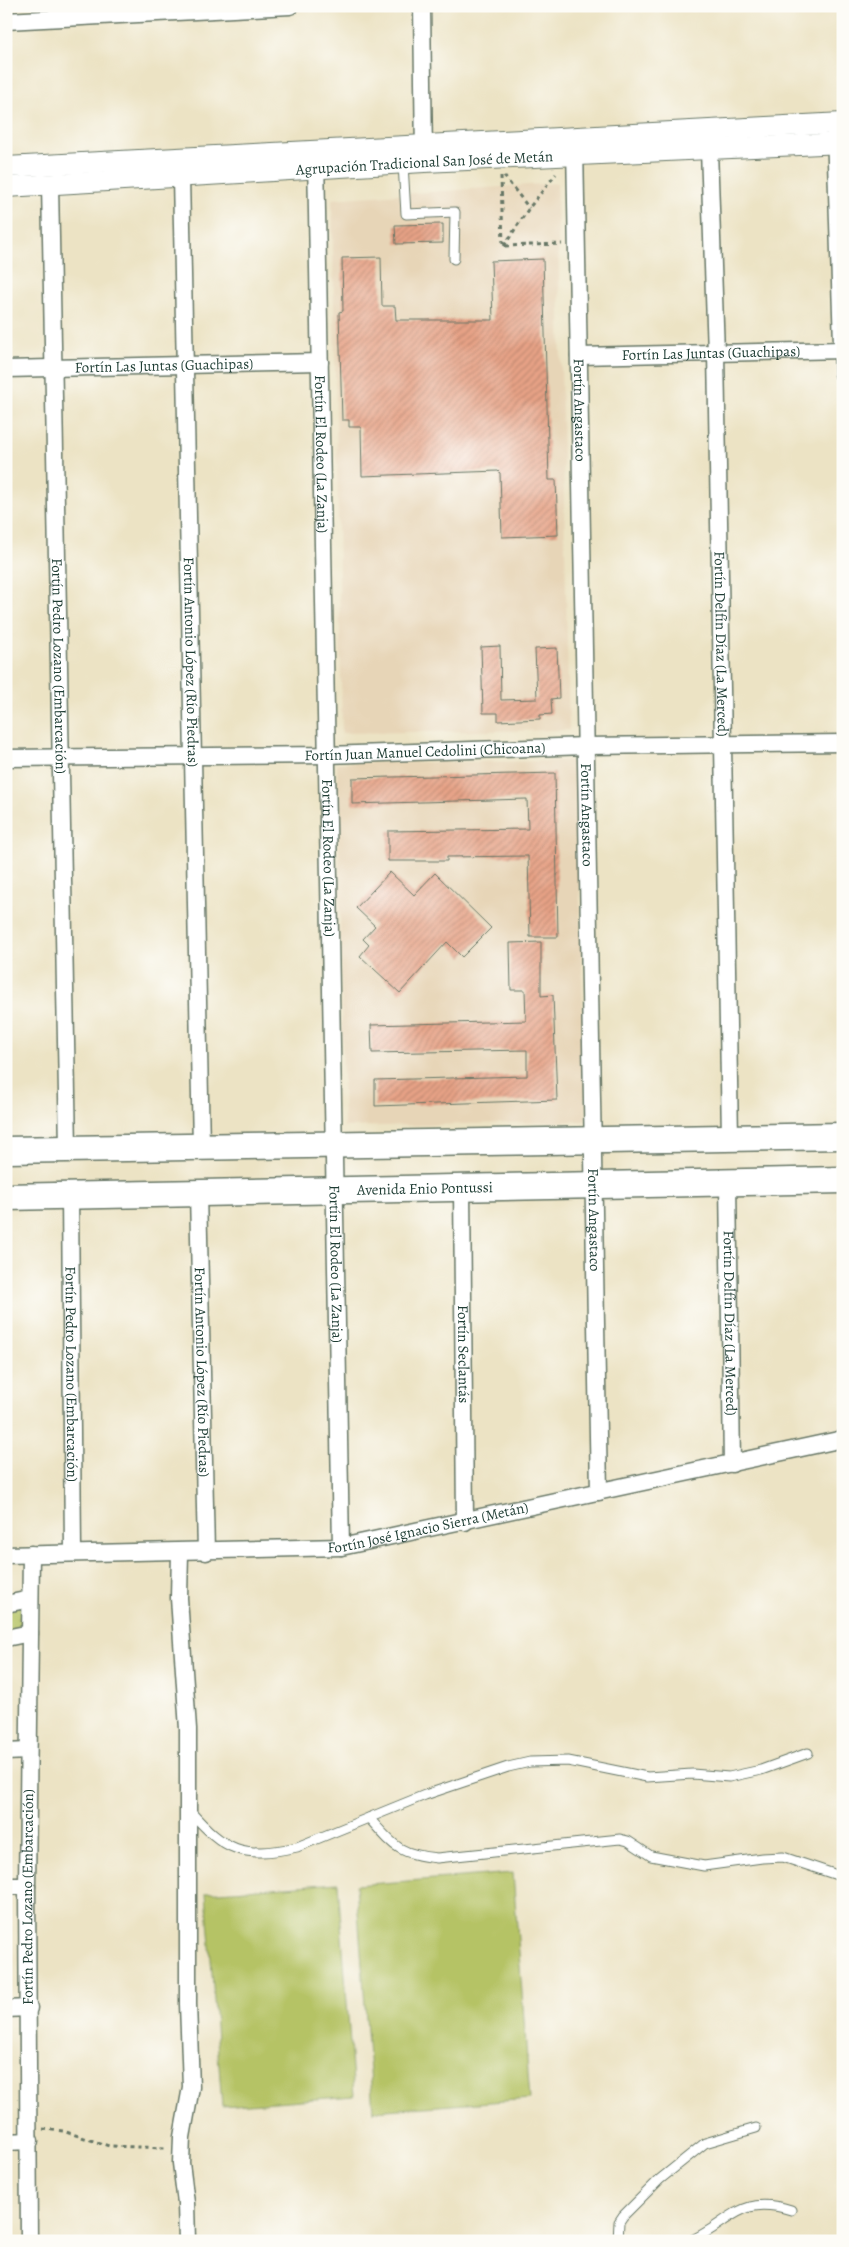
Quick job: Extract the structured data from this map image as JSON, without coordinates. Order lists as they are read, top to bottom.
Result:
{
  "streets": {
    "main road": ["Avenida Enio Pontussi"],
    "street": [
      "Agrupación Tradicional San José de Metán",
      "Fortín Las Juntas (Guachipas)",
      "Fortín Angastaco",
      "Fortín El Rodeo (La Zanja)",
      "Fortín Delfín Díaz (La Merced)",
      "Fortín Antonio López (Río Piedras)",
      "Fortín Pedro Lozano (Embarcación)",
      "Fortín Juan Manuel Cedolini (Chicoana)",
      "Fortín Seclantás",
      "Fortín José Ignacio Sierra (Metán)"
    ]
  },
  "crossings": [
    ["Agrupación Tradicional San José de Metán", "Fortín Angastaco"],
    ["Agrupación Tradicional San José de Metán", "Fortín El Rodeo (La Zanja)"],
    ["Agrupación Tradicional San José de Metán", "Fortín Delfín Díaz (La Merced)"],
    ["Agrupación Tradicional San José de Metán", "Fortín Antonio López (Río Piedras)"],
    ["Agrupación Tradicional San José de Metán", "Fortín Pedro Lozano (Embarcación)"],
    ["Fortín Las Juntas (Guachipas)", "Fortín Angastaco"],
    ["Fortín Las Juntas (Guachipas)", "Fortín El Rodeo (La Zanja)"],
    ["Fortín Las Juntas (Guachipas)", "Fortín Delfín Díaz (La Merced)"],
    ["Fortín Las Juntas (Guachipas)", "Fortín Antonio López (Río Piedras)"],
    ["Fortín Las Juntas (Guachipas)", "Fortín Pedro Lozano (Embarcación)"],
    ["Fortín Angastaco", "Fortín Juan Manuel Cedolini (Chicoana)"],
    ["Fortín Angastaco", "Avenida Enio Pontussi"],
    ["Fortín Angastaco", "Fortín José Ignacio Sierra (Metán)"],
    ["Fortín El Rodeo (La Zanja)", "Fortín Juan Manuel Cedolini (Chicoana)"],
    ["Fortín El Rodeo (La Zanja)", "Avenida Enio Pontussi"],
    ["Fortín El Rodeo (La Zanja)", "Fortín José Ignacio Sierra (Metán)"],
    ["Fortín Delfín Díaz (La Merced)", "Fortín Juan Manuel Cedolini (Chicoana)"],
    ["Fortín Delfín Díaz (La Merced)", "Avenida Enio Pontussi"],
    ["Fortín Delfín Díaz (La Merced)", "Fortín José Ignacio Sierra (Metán)"],
    ["Fortín Antonio López (Río Piedras)", "Fortín Juan Manuel Cedolini (Chicoana)"],
    ["Fortín Antonio López (Río Piedras)", "Avenida Enio Pontussi"],
    ["Fortín Antonio López (Río Piedras)", "Fortín José Ignacio Sierra (Metán)"],
    ["Fortín Pedro Lozano (Embarcación)", "Fortín Juan Manuel Cedolini (Chicoana)"],
    ["Fortín Pedro Lozano (Embarcación)", "Avenida Enio Pontussi"],
    ["Fortín Pedro Lozano (Embarcación)", "Fortín José Ignacio Sierra (Metán)"],
    ["Avenida Enio Pontussi", "Fortín Seclantás"],
    ["Fortín Seclantás", "Fortín José Ignacio Sierra (Metán)"]
  ]
}
